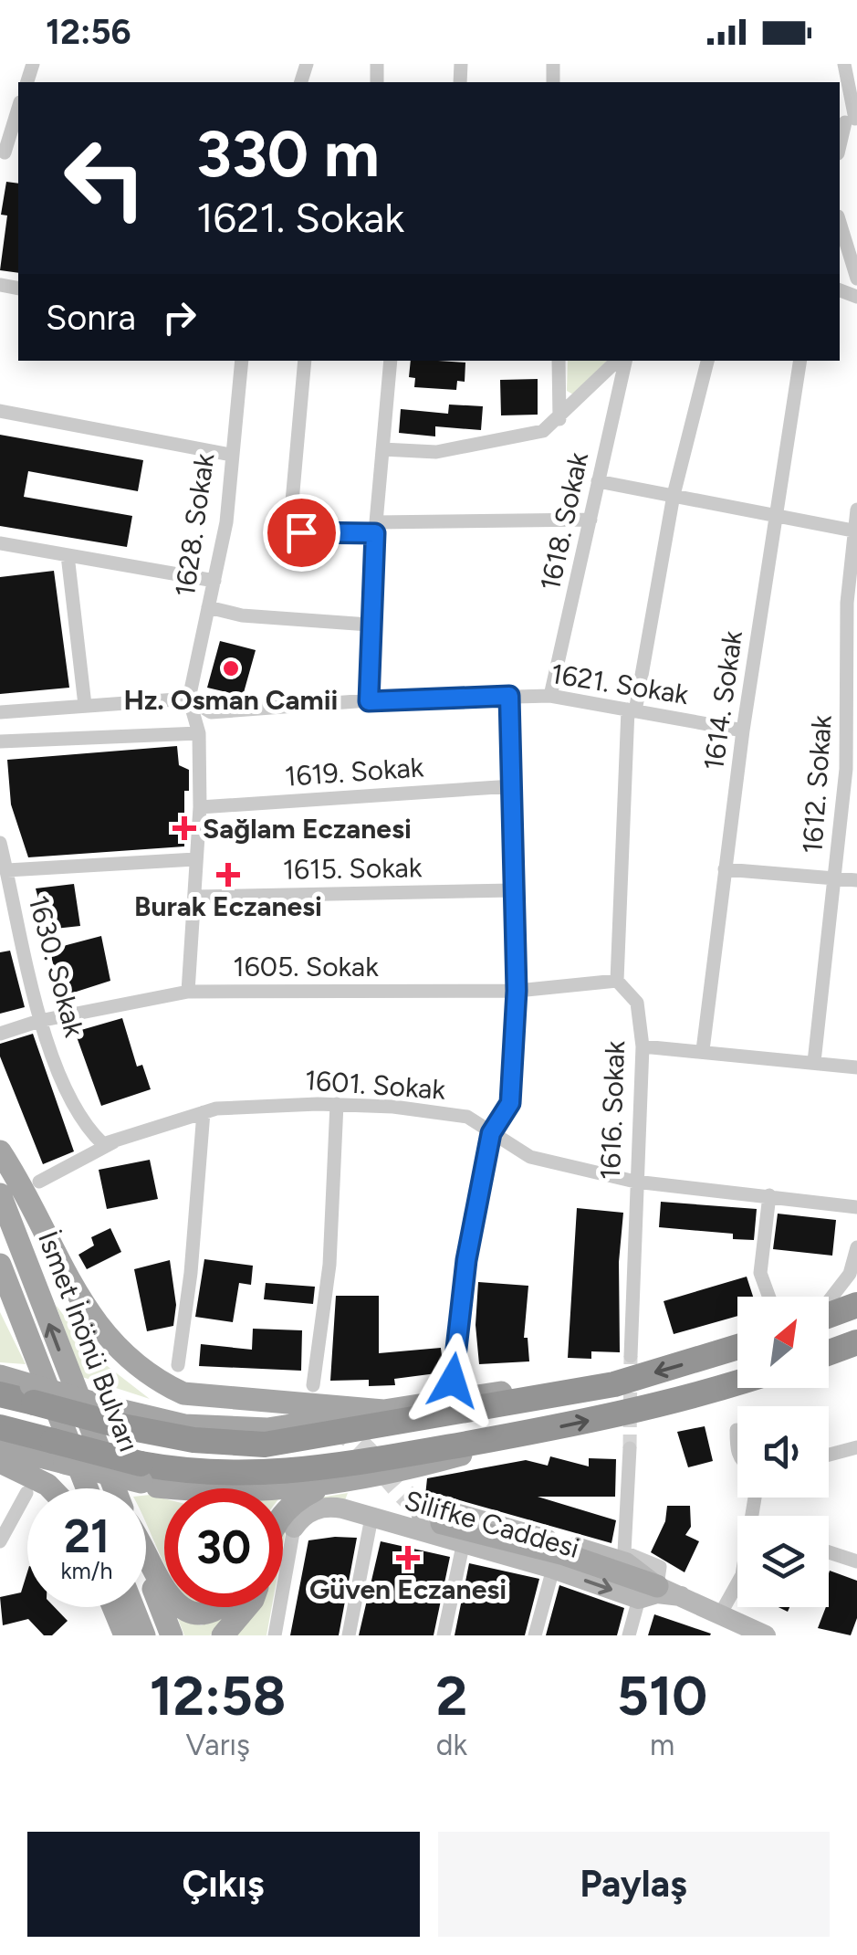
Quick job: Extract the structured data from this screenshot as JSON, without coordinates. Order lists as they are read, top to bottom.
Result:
{
  "streets": {
    "main road": ["İsmet İnönü Bulvarı"],
    "street": [
      "1618. Sokak",
      "1628. Sokak",
      "1621. Sokak",
      "1614. Sokak",
      "1619. Sokak",
      "1612. Sokak",
      "1615. Sokak",
      "1630. Sokak",
      "1605. Sokak",
      "1601. Sokak",
      "1616. Sokak",
      "Silifke Caddesi"
    ]
  },
  "crossings": [
    ["1618. Sokak", "1621. Sokak"],
    ["1628. Sokak", "1621. Sokak"],
    ["1621. Sokak", "1614. Sokak"],
    ["1630. Sokak", "1605. Sokak"],
    ["1630. Sokak", "1601. Sokak"],
    ["1605. Sokak", "1616. Sokak"],
    ["1601. Sokak", "1616. Sokak"]
  ],
  "places": {
    "other": ["Hz. Osman Camii"],
    "health": ["Sağlam Eczanesi", "Burak Eczanesi", "Güven Eczanesi"]
  },
  "north": "top right",
  "page": {
    "status": "12:56",
    "turn": ["330 m", "1621. Sokak"],
    "then": "Sonra",
    "speed": "21 km/h",
    "limit": "30",
    "eta": [
      "12:58",
      "Varış",
      "2",
      "dk",
      "510",
      "m"
    ],
    "buttons": ["Çıkış", "Paylaş"]
  }
}
